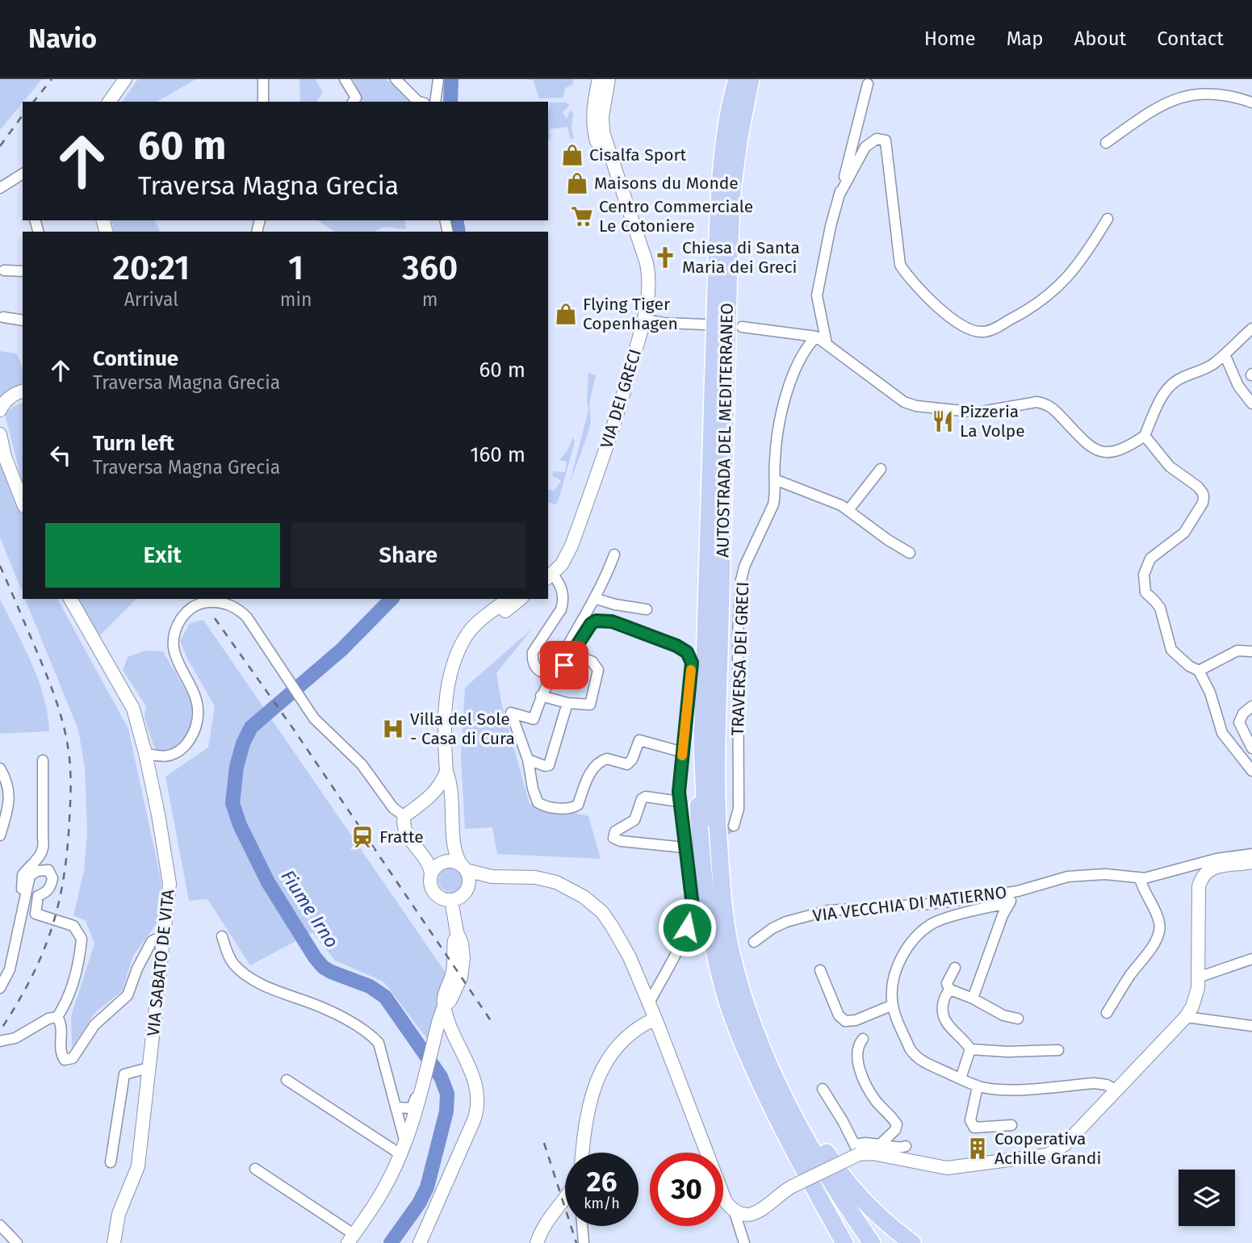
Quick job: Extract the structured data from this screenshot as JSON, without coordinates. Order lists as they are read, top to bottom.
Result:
{
  "streets": {
    "highway": ["AUTOSTRADA DEL MEDITERRANEO"],
    "main road": ["VIA DEI GRECI", "VIA SABATO DE VITA"],
    "street": ["TRAVERSA DEI GRECI", "VIA VECCHIA DI MATIERNO"]
  },
  "water": ["Fiume Irno"],
  "places": {
    "shop": ["Cisalfa Sport", "Maisons du Monde", "Flying Tiger Copenhagen"],
    "supermarket": ["Centro Commerciale Le Cotoniere"],
    "church": ["Chiesa di Santa Maria dei Greci"],
    "restaurant": ["Pizzeria La Volpe"],
    "hospital": ["Villa del Sole - Casa di Cura"],
    "station": ["Fratte"],
    "building": ["Cooperativa Achille Grandi"]
  },
  "page": {
    "header": "Navio",
    "nav": [
      "Home",
      "Map",
      "About",
      "Contact"
    ],
    "turn": ["60 m", "Traversa Magna Grecia"],
    "eta": [
      "20:21",
      "Arrival",
      "1",
      "min",
      "360",
      "m"
    ],
    "list": [
      {
        "name": "Continue",
        "note": "Traversa Magna Grecia",
        "value": "60 m"
      },
      {
        "name": "Turn left",
        "note": "Traversa Magna Grecia",
        "value": "160 m"
      }
    ],
    "buttons": ["Exit", "Share"],
    "speed": "26 km/h",
    "limit": "30"
  }
}
